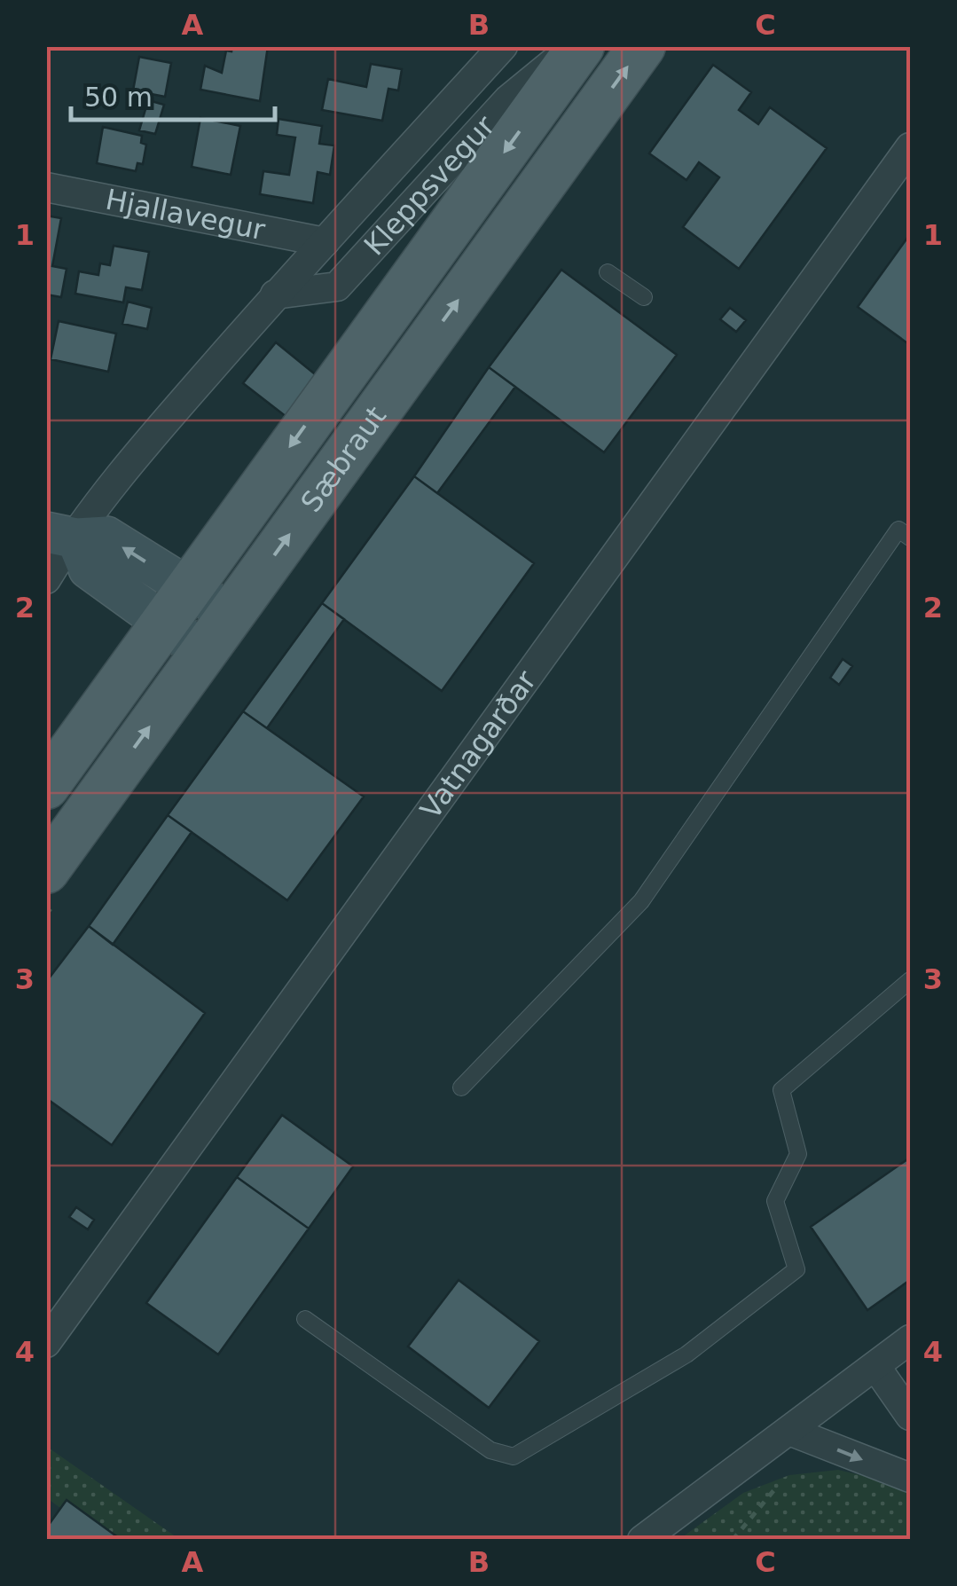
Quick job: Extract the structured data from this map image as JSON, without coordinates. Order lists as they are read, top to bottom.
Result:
{
  "streets": {
    "main road": ["Sæbraut"],
    "street": ["Kleppsvegur", "Hjallavegur", "Vatnagarðar"]
  },
  "crossings": [
    ["Kleppsvegur", "Hjallavegur"]
  ],
  "scale_bar": "50 m",
  "grid": {
    "columns": ["A", "B", "C"],
    "rows": [
      "1",
      "2",
      "3",
      "4"
    ]
  }
}
